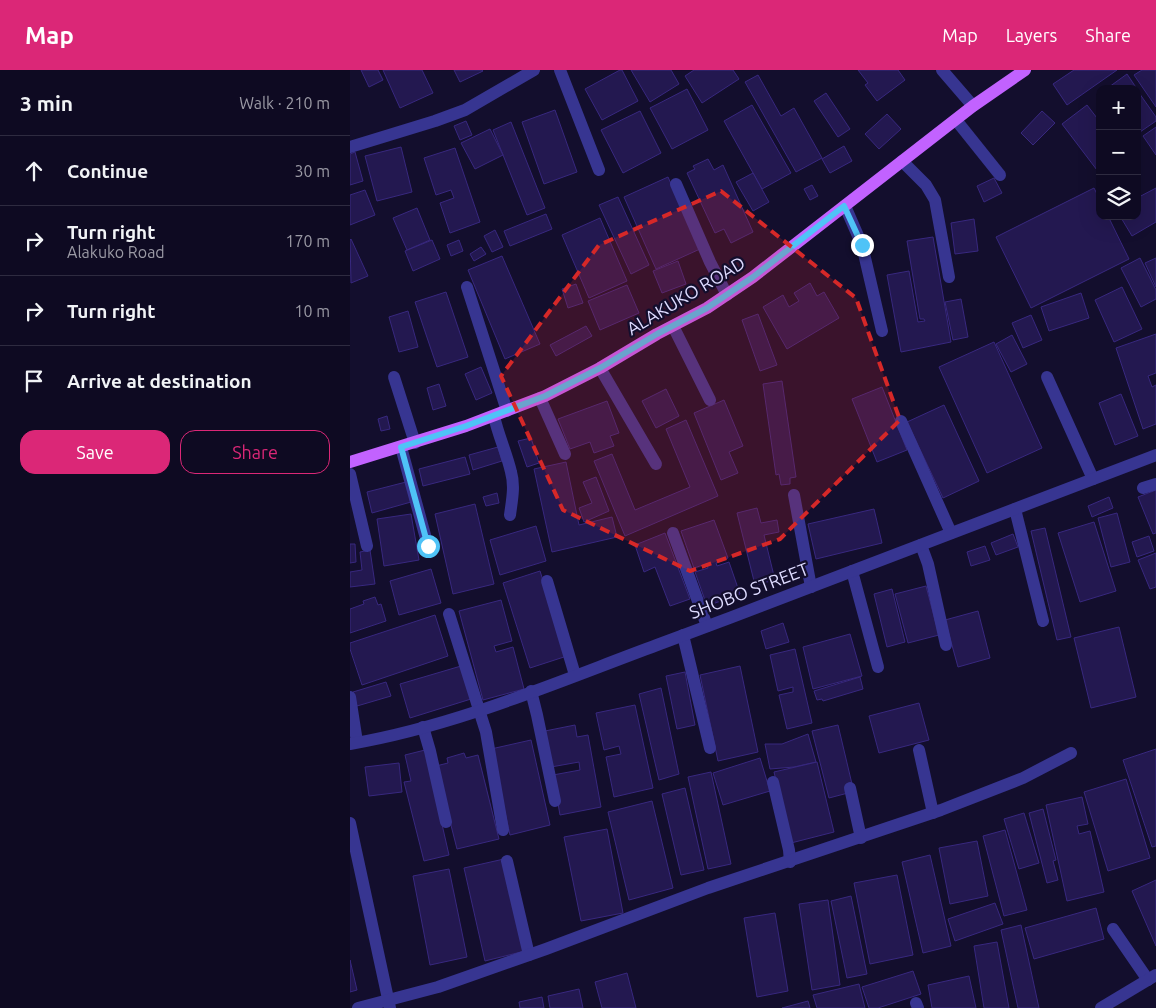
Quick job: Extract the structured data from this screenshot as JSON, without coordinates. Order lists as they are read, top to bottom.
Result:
{
  "streets": {
    "main road": ["ALAKUKO ROAD"],
    "street": ["SHOBO STREET"]
  },
  "page": {
    "header": "Map",
    "nav": ["Map", "Layers", "Share"],
    "heading": ["3 min", "Walk · 210 m"],
    "map_buttons": ["+", "−"],
    "list": [
      ["Continue", "30 m"],
      ["Turn right", "Alakuko Road", "170 m"],
      ["Turn right", "10 m"],
      "Arrive at destination"
    ],
    "buttons": ["Save", "Share"]
  }
}
